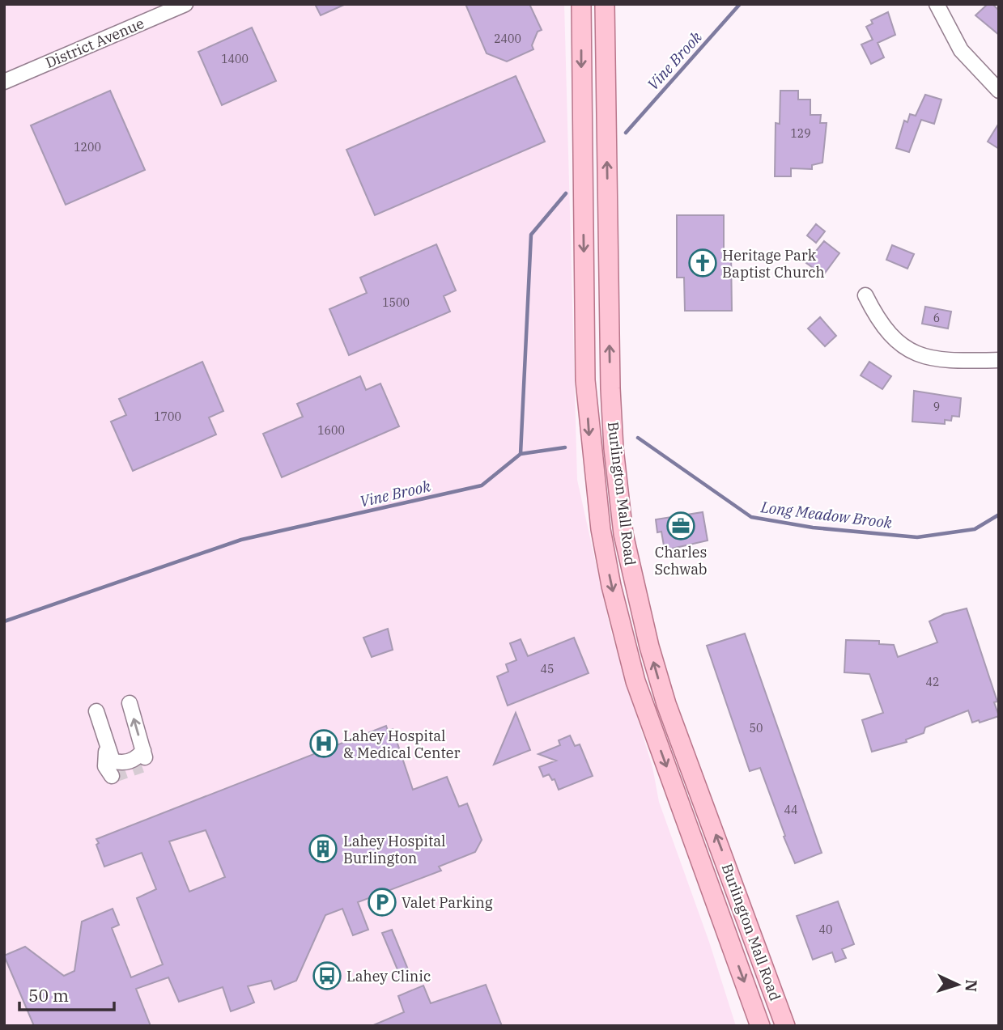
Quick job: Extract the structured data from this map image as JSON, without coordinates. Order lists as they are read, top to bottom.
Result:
{
  "streets": {
    "main road": ["Burlington Mall Road"],
    "street": ["District Avenue"]
  },
  "water": ["Vine Brook", "Long Meadow Brook"],
  "places": {
    "church": ["Heritage Park Baptist Church"],
    "office": ["Charles Schwab"],
    "hospital": ["Lahey Hospital & Medical Center"],
    "building": ["Lahey Hospital Burlington"],
    "parking": ["Valet Parking"],
    "bus stop": ["Lahey Clinic"]
  },
  "house_numbers": [
    "2400",
    "1400",
    "129",
    "1200",
    "1500",
    "6",
    "9",
    "1700",
    "1600",
    "45",
    "42",
    "50",
    "44",
    "40"
  ],
  "scale_bar": "50 m",
  "north": "right"
}
